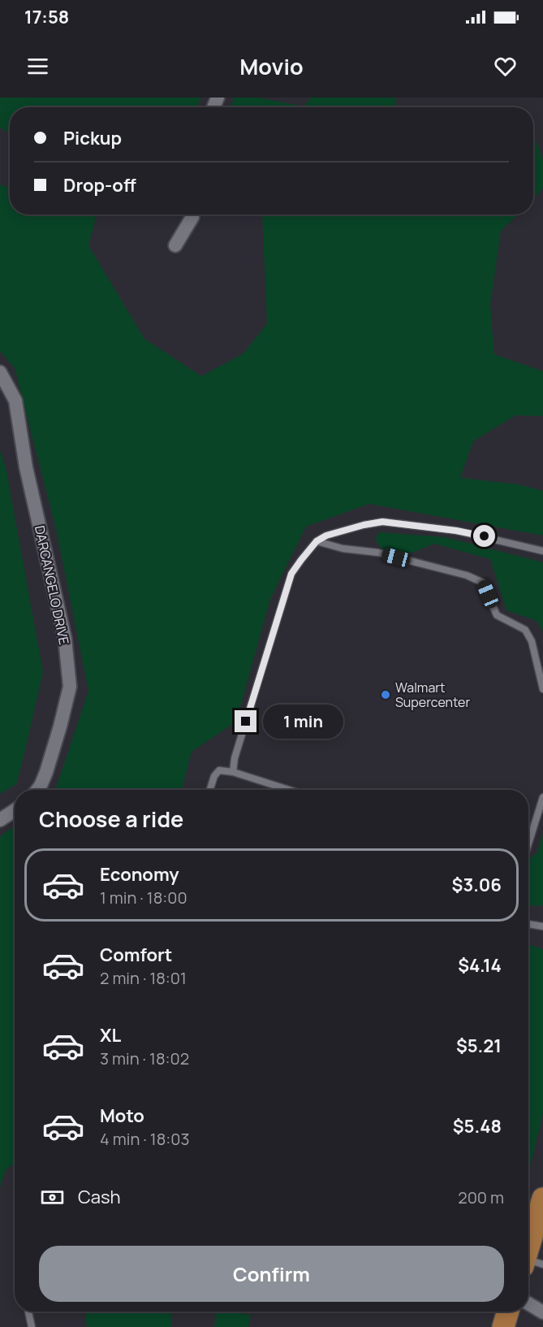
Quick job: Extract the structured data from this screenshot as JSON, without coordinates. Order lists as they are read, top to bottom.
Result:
{
  "streets": {
    "street": ["DARCANGELO DRIVE"]
  },
  "places": ["Walmart Supercenter"],
  "page": {
    "status": "17:58",
    "header": "Movio",
    "banner": ["Pickup", "Drop-off"],
    "bubble": "1 min",
    "heading": "Choose a ride",
    "list": [
      {
        "name": "Economy",
        "note": "1 min · 18:00",
        "value": "$3.06"
      },
      {
        "name": "Comfort",
        "note": "2 min · 18:01",
        "value": "$4.14"
      },
      {
        "name": "XL",
        "note": "3 min · 18:02",
        "value": "$5.21"
      },
      {
        "name": "Moto",
        "note": "4 min · 18:03",
        "value": "$5.48"
      }
    ],
    "pay": ["Cash", "200 m"],
    "buttons": "Confirm"
  }
}
